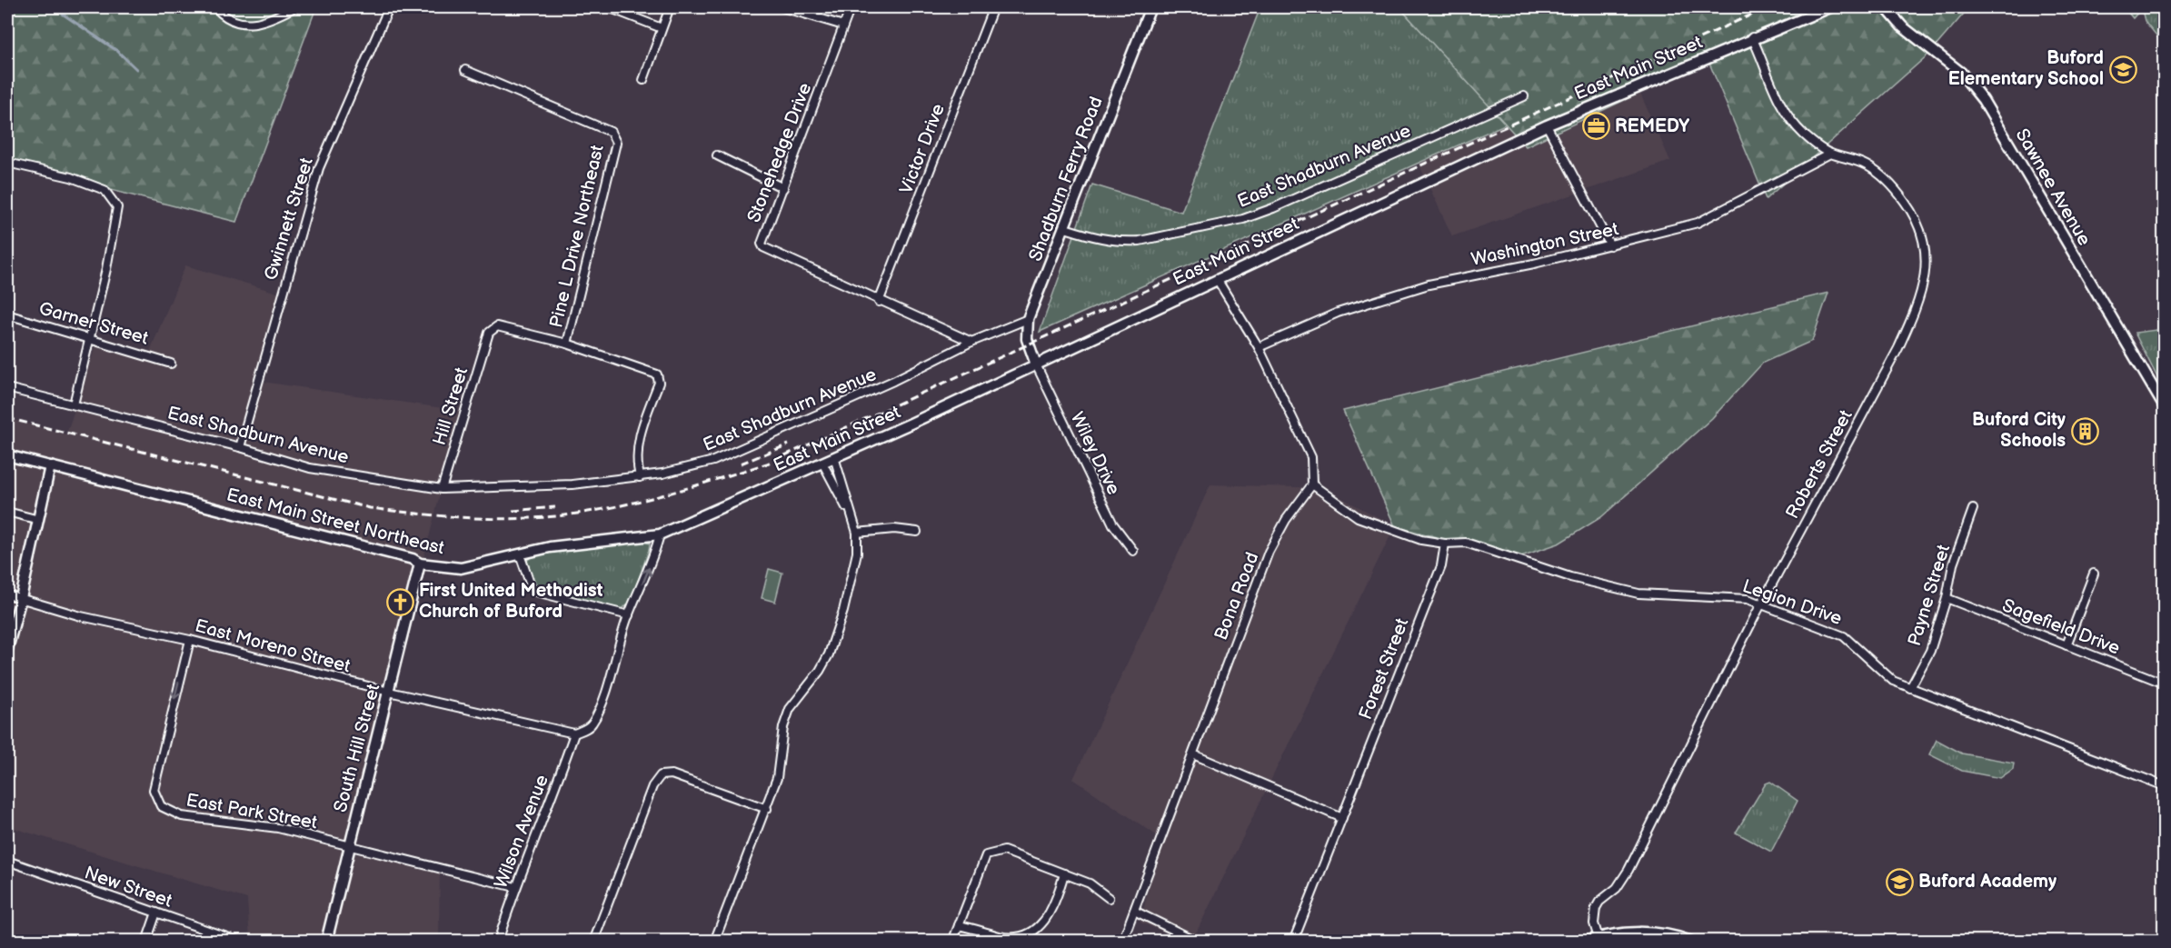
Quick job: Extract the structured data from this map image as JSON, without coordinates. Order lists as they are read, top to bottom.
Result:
{
  "streets": {
    "street": [
      "East Main Street",
      "Victor Drive",
      "Stonehedge Drive",
      "East Shadburn Avenue",
      "Shadburn Ferry Road",
      "Sawnee Avenue",
      "Gwinnett Street",
      "Pine L Drive Northeast",
      "Washington Street",
      "Garner Street",
      "Hill Street",
      "Wiley Drive",
      "Roberts Street",
      "East Main Street Northeast",
      "Payne Street",
      "Bona Road",
      "Legion Drive",
      "Sagefield Drive",
      "East Moreno Street",
      "Forest Street",
      "South Hill Street",
      "East Park Street",
      "Wilson Avenue",
      "New Street"
    ]
  },
  "crossings": [
    ["East Main Street", "Shadburn Ferry Road"],
    ["East Main Street", "Wiley Drive"],
    ["East Main Street", "Roberts Street"],
    ["East Main Street", "East Main Street Northeast"],
    ["Victor Drive", "Stonehedge Drive"],
    ["Stonehedge Drive", "East Shadburn Avenue"],
    ["East Shadburn Avenue", "Shadburn Ferry Road"],
    ["East Shadburn Avenue", "Gwinnett Street"],
    ["East Shadburn Avenue", "Hill Street"],
    ["Shadburn Ferry Road", "Wiley Drive"],
    ["Pine L Drive Northeast", "Hill Street"],
    ["Washington Street", "Roberts Street"],
    ["Roberts Street", "Legion Drive"],
    ["East Main Street Northeast", "South Hill Street"],
    ["Payne Street", "Legion Drive"],
    ["Payne Street", "Sagefield Drive"],
    ["Legion Drive", "Forest Street"],
    ["East Moreno Street", "South Hill Street"],
    ["East Moreno Street", "East Park Street"],
    ["East Moreno Street", "Wilson Avenue"],
    ["South Hill Street", "East Park Street"],
    ["East Park Street", "Wilson Avenue"]
  ],
  "places": {
    "school or university": ["Buford Elementary School", "Buford Academy"],
    "office": ["REMEDY"],
    "building": ["Buford City Schools"],
    "church": ["First United Methodist Church of Buford"]
  }
}
